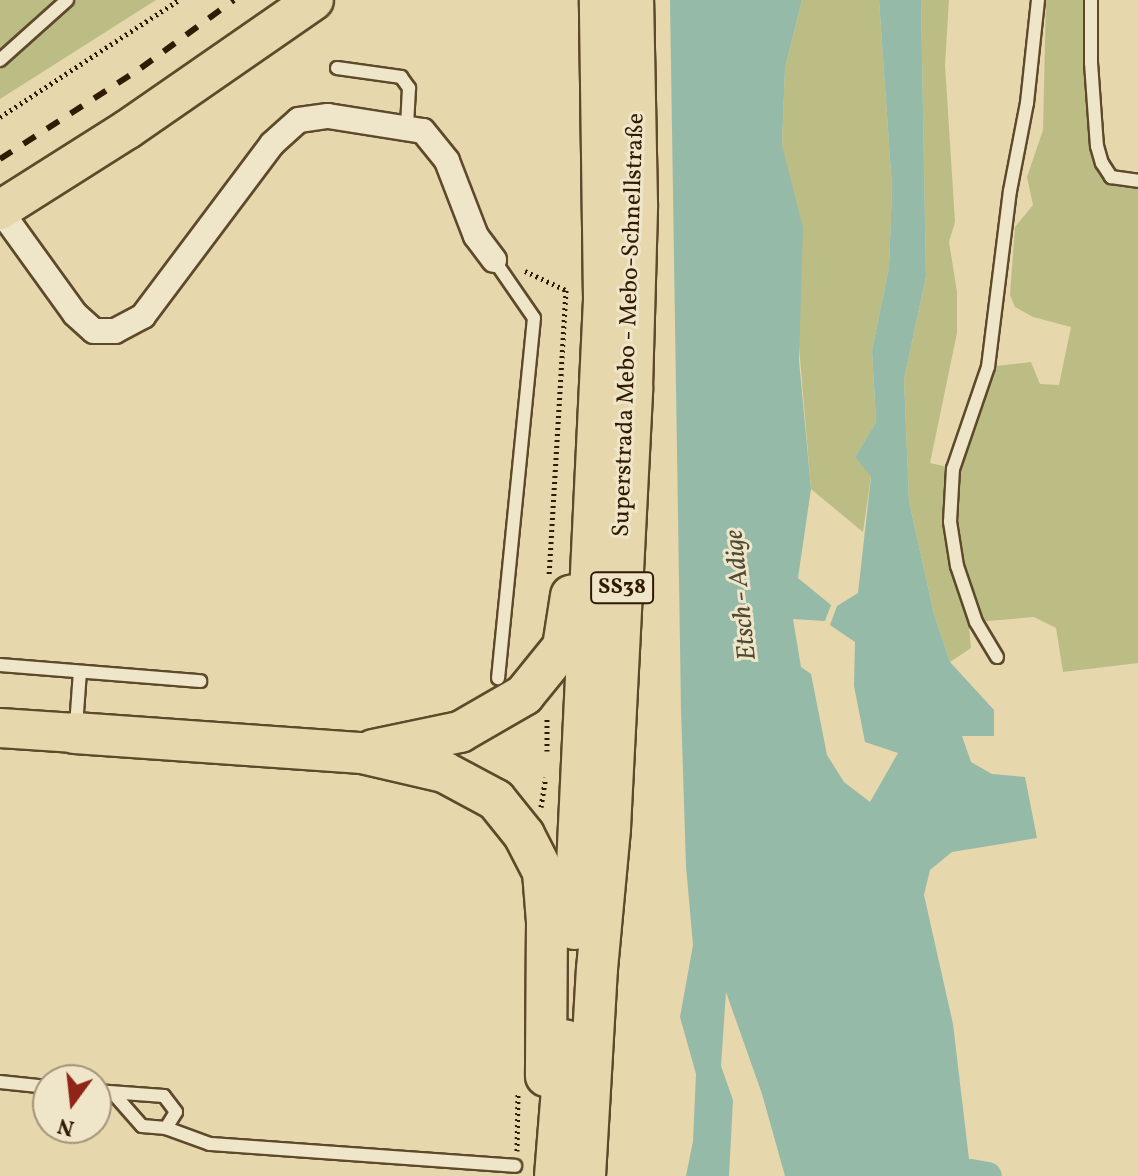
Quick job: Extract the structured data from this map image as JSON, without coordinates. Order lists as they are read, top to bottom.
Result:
{
  "streets": {
    "highway": ["Superstrada Mebo - Mebo-Schnellstraße", "SS38"]
  },
  "water": ["Etsch - Adige"],
  "north": "bottom"
}
